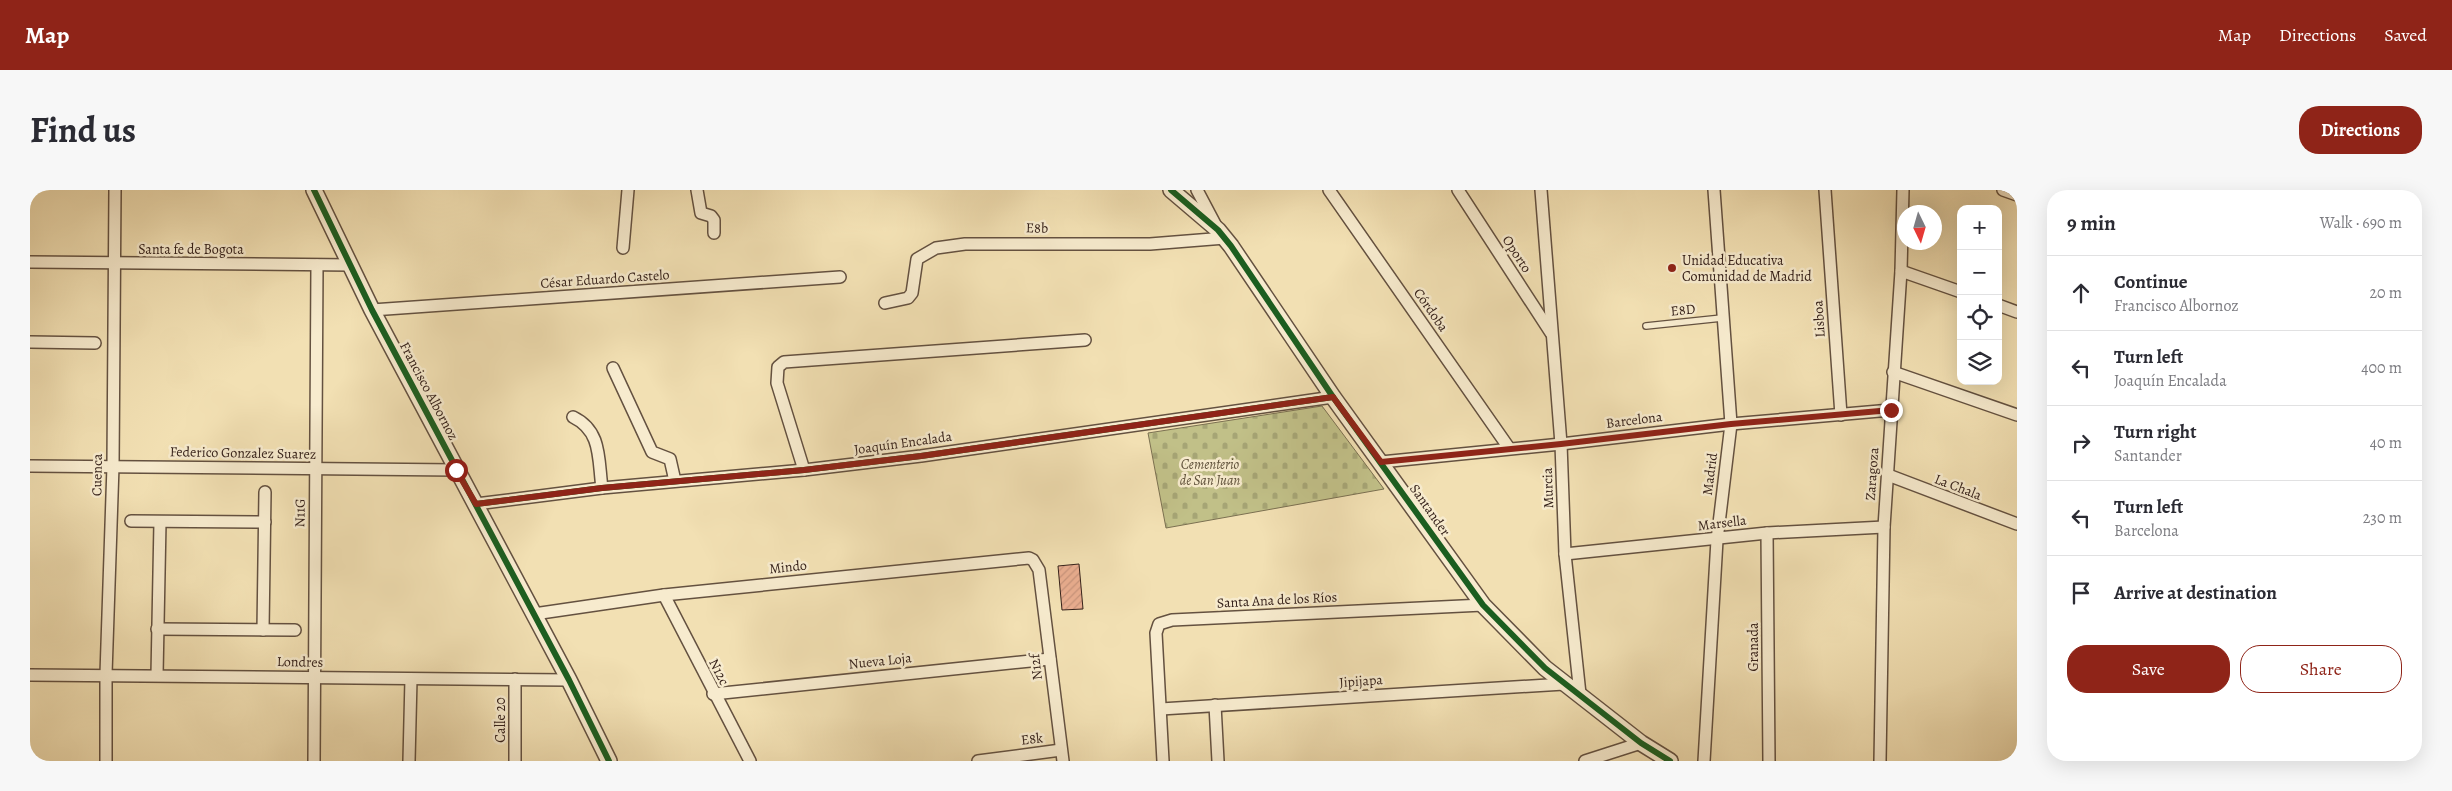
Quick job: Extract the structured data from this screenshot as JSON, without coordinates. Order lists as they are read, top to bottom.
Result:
{
  "streets": {
    "street": [
      "E8b",
      "Santa fe de Bogota",
      "Oporto",
      "César Eduardo Castelo",
      "Córdoba",
      "Lisboa",
      "Francisco Albornoz",
      "Barcelona",
      "Joaquín Encalada",
      "Federico Gonzalez Suarez",
      "Madrid",
      "Zaragoza",
      "Cuenca",
      "La Chala",
      "Murcia",
      "Santander",
      "N11G",
      "Marsella",
      "Mindo",
      "Santa Ana de los Ríos",
      "Granada",
      "Nueva Loja",
      "Londres",
      "N12f",
      "N12c",
      "Jipijapa",
      "Calle 20",
      "E8k"
    ],
    "lane": ["E8D"]
  },
  "crossings": [
    ["E8b", "Santander"],
    ["Santa fe de Bogota", "Francisco Albornoz"],
    ["Santa fe de Bogota", "Cuenca"],
    ["Santa fe de Bogota", "N11G"],
    ["Oporto", "Murcia"],
    ["César Eduardo Castelo", "Francisco Albornoz"],
    ["Córdoba", "Barcelona"],
    ["E8D", "Madrid"],
    ["Lisboa", "Barcelona"],
    ["Francisco Albornoz", "Joaquín Encalada"],
    ["Francisco Albornoz", "Federico Gonzalez Suarez"],
    ["Francisco Albornoz", "Mindo"],
    ["Francisco Albornoz", "Londres"],
    ["Barcelona", "Madrid"],
    ["Barcelona", "Zaragoza"],
    ["Barcelona", "Murcia"],
    ["Barcelona", "Santander"],
    ["Joaquín Encalada", "Santander"],
    ["Federico Gonzalez Suarez", "Cuenca"],
    ["Federico Gonzalez Suarez", "N11G"],
    ["Madrid", "Marsella"],
    ["Zaragoza", "La Chala"],
    ["Zaragoza", "Marsella"],
    ["Cuenca", "Londres"],
    ["Murcia", "Santander"],
    ["Murcia", "Marsella"],
    ["Santander", "Santa Ana de los Ríos"],
    ["Santander", "Jipijapa"],
    ["N11G", "Londres"],
    ["Marsella", "Granada"],
    ["Mindo", "N12f"],
    ["Mindo", "N12c"],
    ["Santa Ana de los Ríos", "Jipijapa"],
    ["Nueva Loja", "N12f"],
    ["Nueva Loja", "N12c"],
    ["Londres", "Calle 20"],
    ["N12f", "E8k"]
  ],
  "parks": ["Cementerio de San Juan"],
  "places": ["Unidad Educativa Comunidad de Madrid"],
  "north": "bottom",
  "page": {
    "header": "Map",
    "nav": ["Map", "Directions", "Saved"],
    "title": "Find us",
    "buttons": [
      "Directions",
      ["Save", "Share"]
    ],
    "heading": ["9 min", "Walk · 690 m"],
    "map_buttons": ["+", "−"],
    "list": [
      ["Continue", "Francisco Albornoz", "20 m"],
      ["Turn left", "Joaquín Encalada", "400 m"],
      ["Turn right", "Santander", "40 m"],
      ["Turn left", "Barcelona", "230 m"],
      "Arrive at destination"
    ]
  }
}
